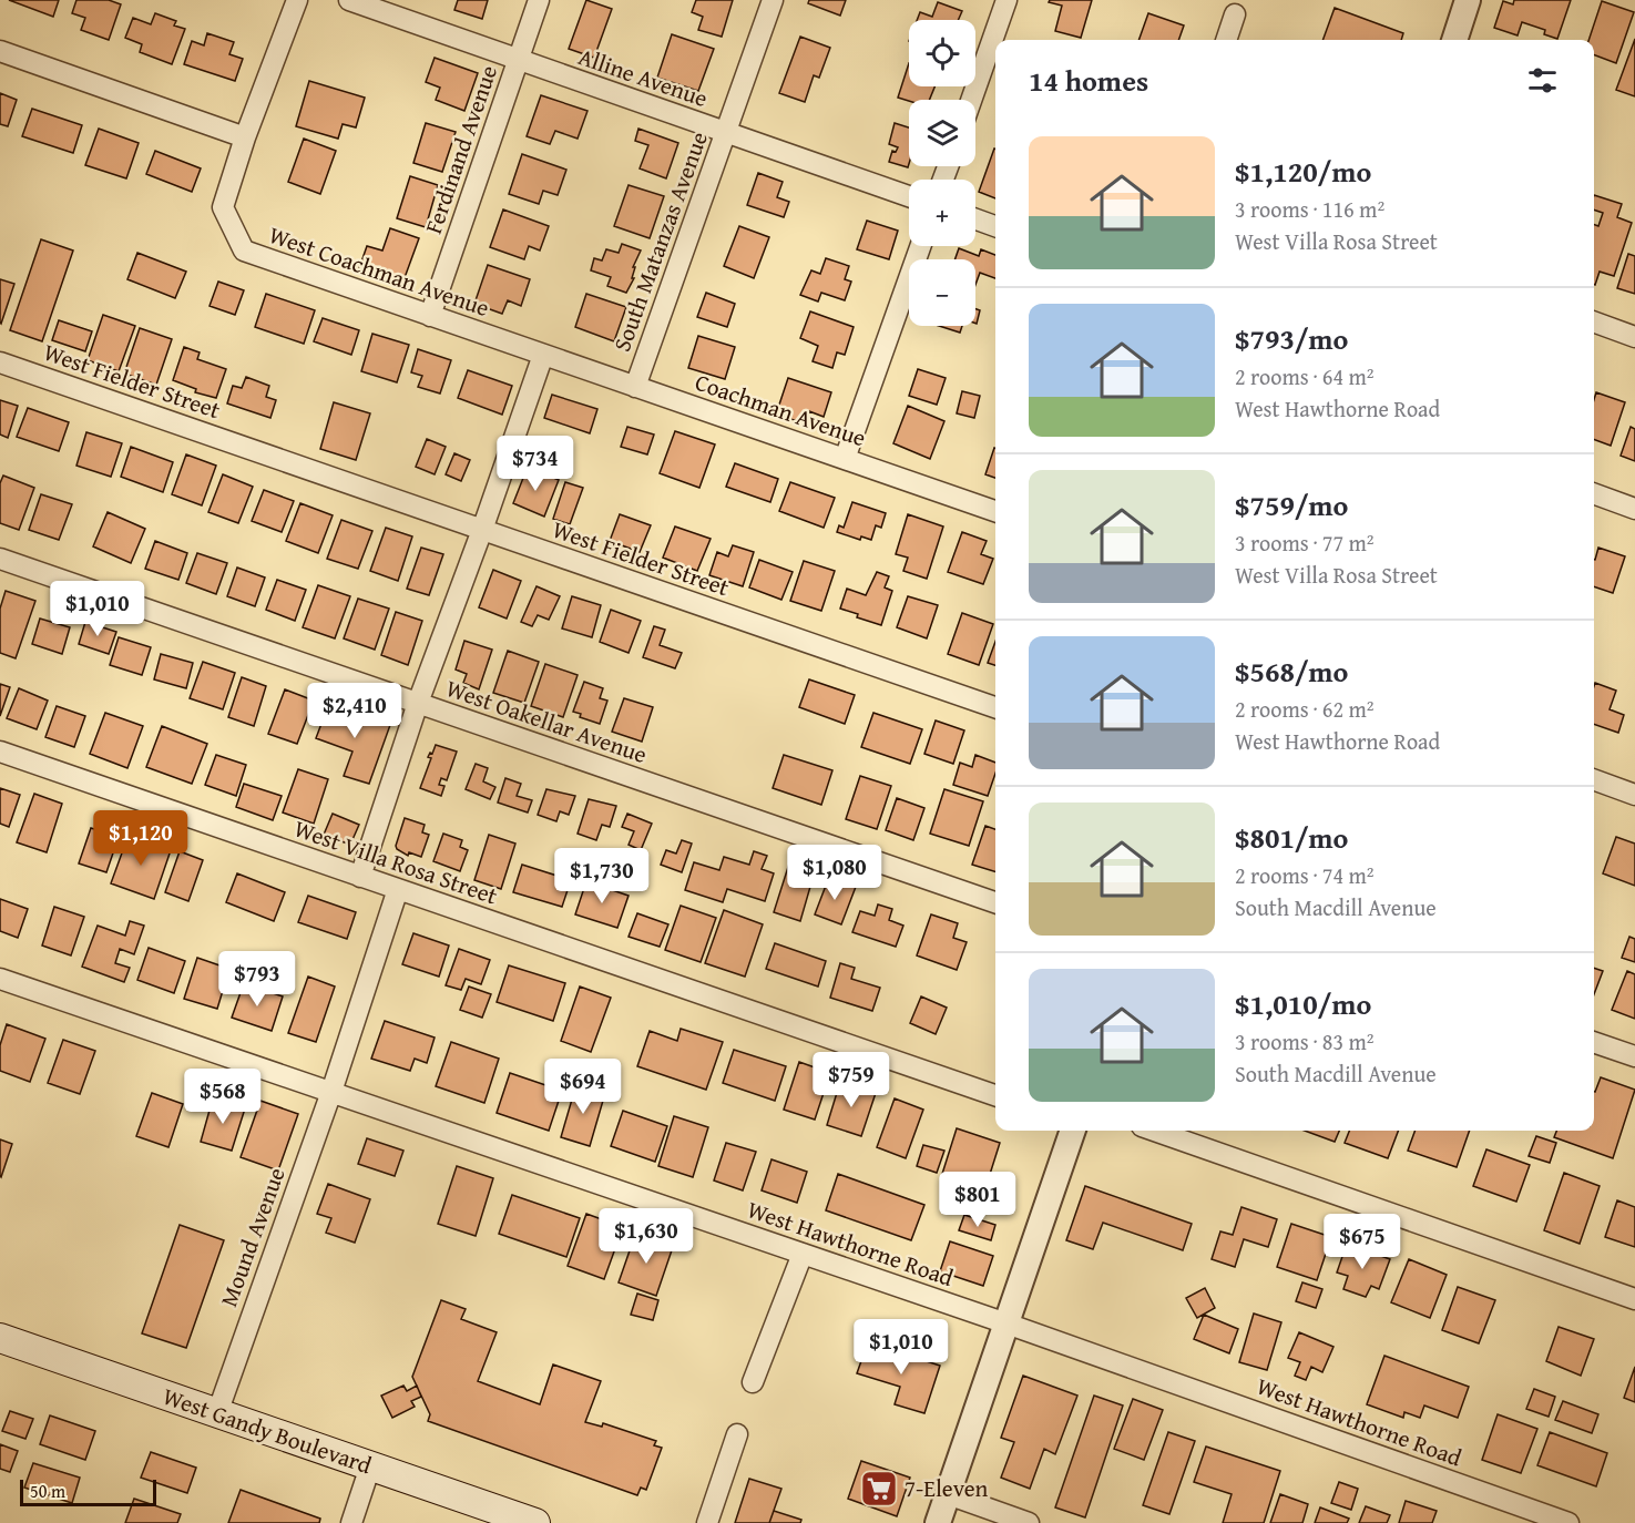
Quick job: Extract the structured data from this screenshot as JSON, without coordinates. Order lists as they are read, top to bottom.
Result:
{
  "streets": {
    "main road": ["West Gandy Boulevard"],
    "street": [
      "Alline Avenue",
      "Ferdinand Avenue",
      "South Matanzas Avenue",
      "West Coachman Avenue",
      "West Fielder Street",
      "Coachman Avenue",
      "West Oakellar Avenue",
      "West Villa Rosa Street",
      "Mound Avenue",
      "West Hawthorne Road"
    ]
  },
  "crossings": [
    ["Alline Avenue", "Ferdinand Avenue"],
    ["Alline Avenue", "South Matanzas Avenue"],
    ["Ferdinand Avenue", "West Coachman Avenue"],
    ["South Matanzas Avenue", "Coachman Avenue"],
    ["West Coachman Avenue", "Coachman Avenue"],
    ["West Villa Rosa Street", "Mound Avenue"],
    ["Mound Avenue", "West Hawthorne Road"],
    ["Mound Avenue", "West Gandy Boulevard"]
  ],
  "places": {
    "supermarket": ["7-Eleven"]
  },
  "scale_bar": "50 m",
  "page": {
    "map_buttons": ["+", "−"],
    "heading": "14 homes",
    "list": [
      {
        "name": "$1,120/mo",
        "note": "3 rooms · 116 m² · West Villa Rosa Street"
      },
      {
        "name": "$793/mo",
        "note": "2 rooms · 64 m² · West Hawthorne Road"
      },
      {
        "name": "$759/mo",
        "note": "3 rooms · 77 m² · West Villa Rosa Street"
      },
      {
        "name": "$568/mo",
        "note": "2 rooms · 62 m² · West Hawthorne Road"
      },
      {
        "name": "$801/mo",
        "note": "2 rooms · 74 m² · South Macdill Avenue"
      },
      {
        "name": "$1,010/mo",
        "note": "3 rooms · 83 m² · South Macdill Avenue"
      }
    ],
    "price": [
      "$734",
      "$1,010",
      "$2,410",
      "$1,120",
      "$1,080",
      "$1,730",
      "$793",
      "$759",
      "$694",
      "$568",
      "$801",
      "$1,630",
      "$675",
      "$1,010"
    ],
    "scale": "50 m"
  }
}
